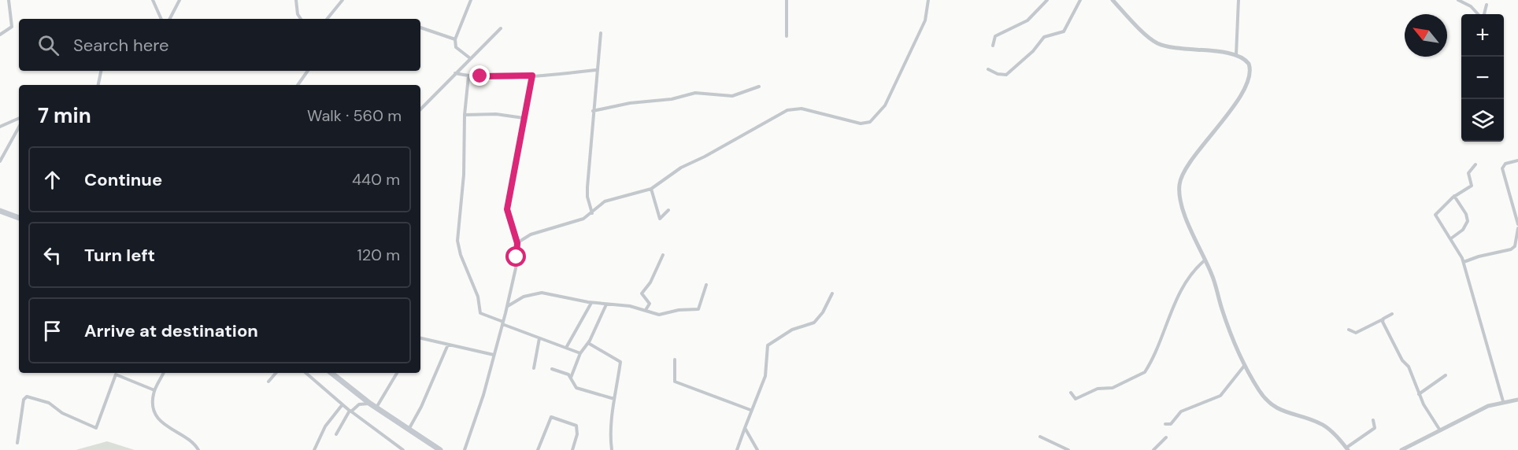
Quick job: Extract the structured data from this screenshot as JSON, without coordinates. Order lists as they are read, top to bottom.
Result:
{
  "north": "top left",
  "page": {
    "map_buttons": ["+", "−"],
    "search": "Search here",
    "heading": ["7 min", "Walk · 560 m"],
    "list": [
      ["Continue", "440 m"],
      ["Turn left", "120 m"],
      "Arrive at destination"
    ]
  }
}
